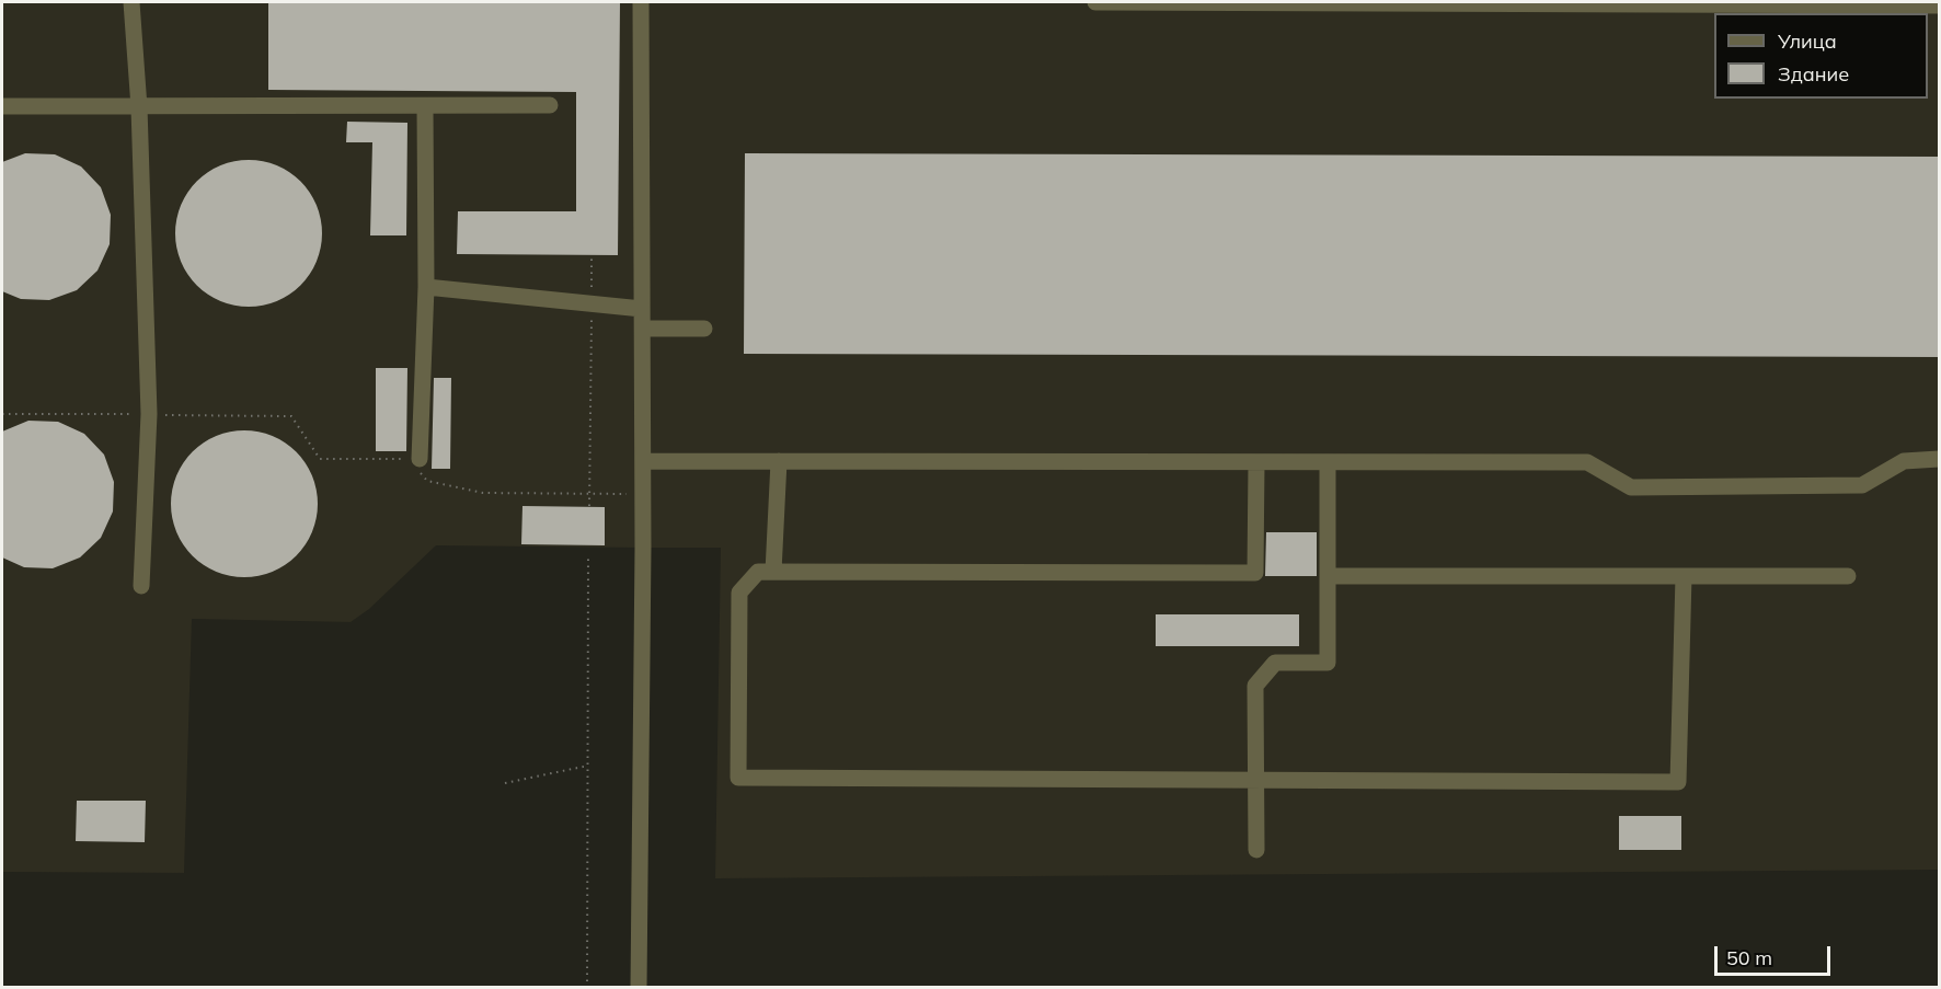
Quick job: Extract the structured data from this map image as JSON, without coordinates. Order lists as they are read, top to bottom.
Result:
{
  "legend": ["Улица", "Здание"],
  "scale_bar": "50 m"
}
